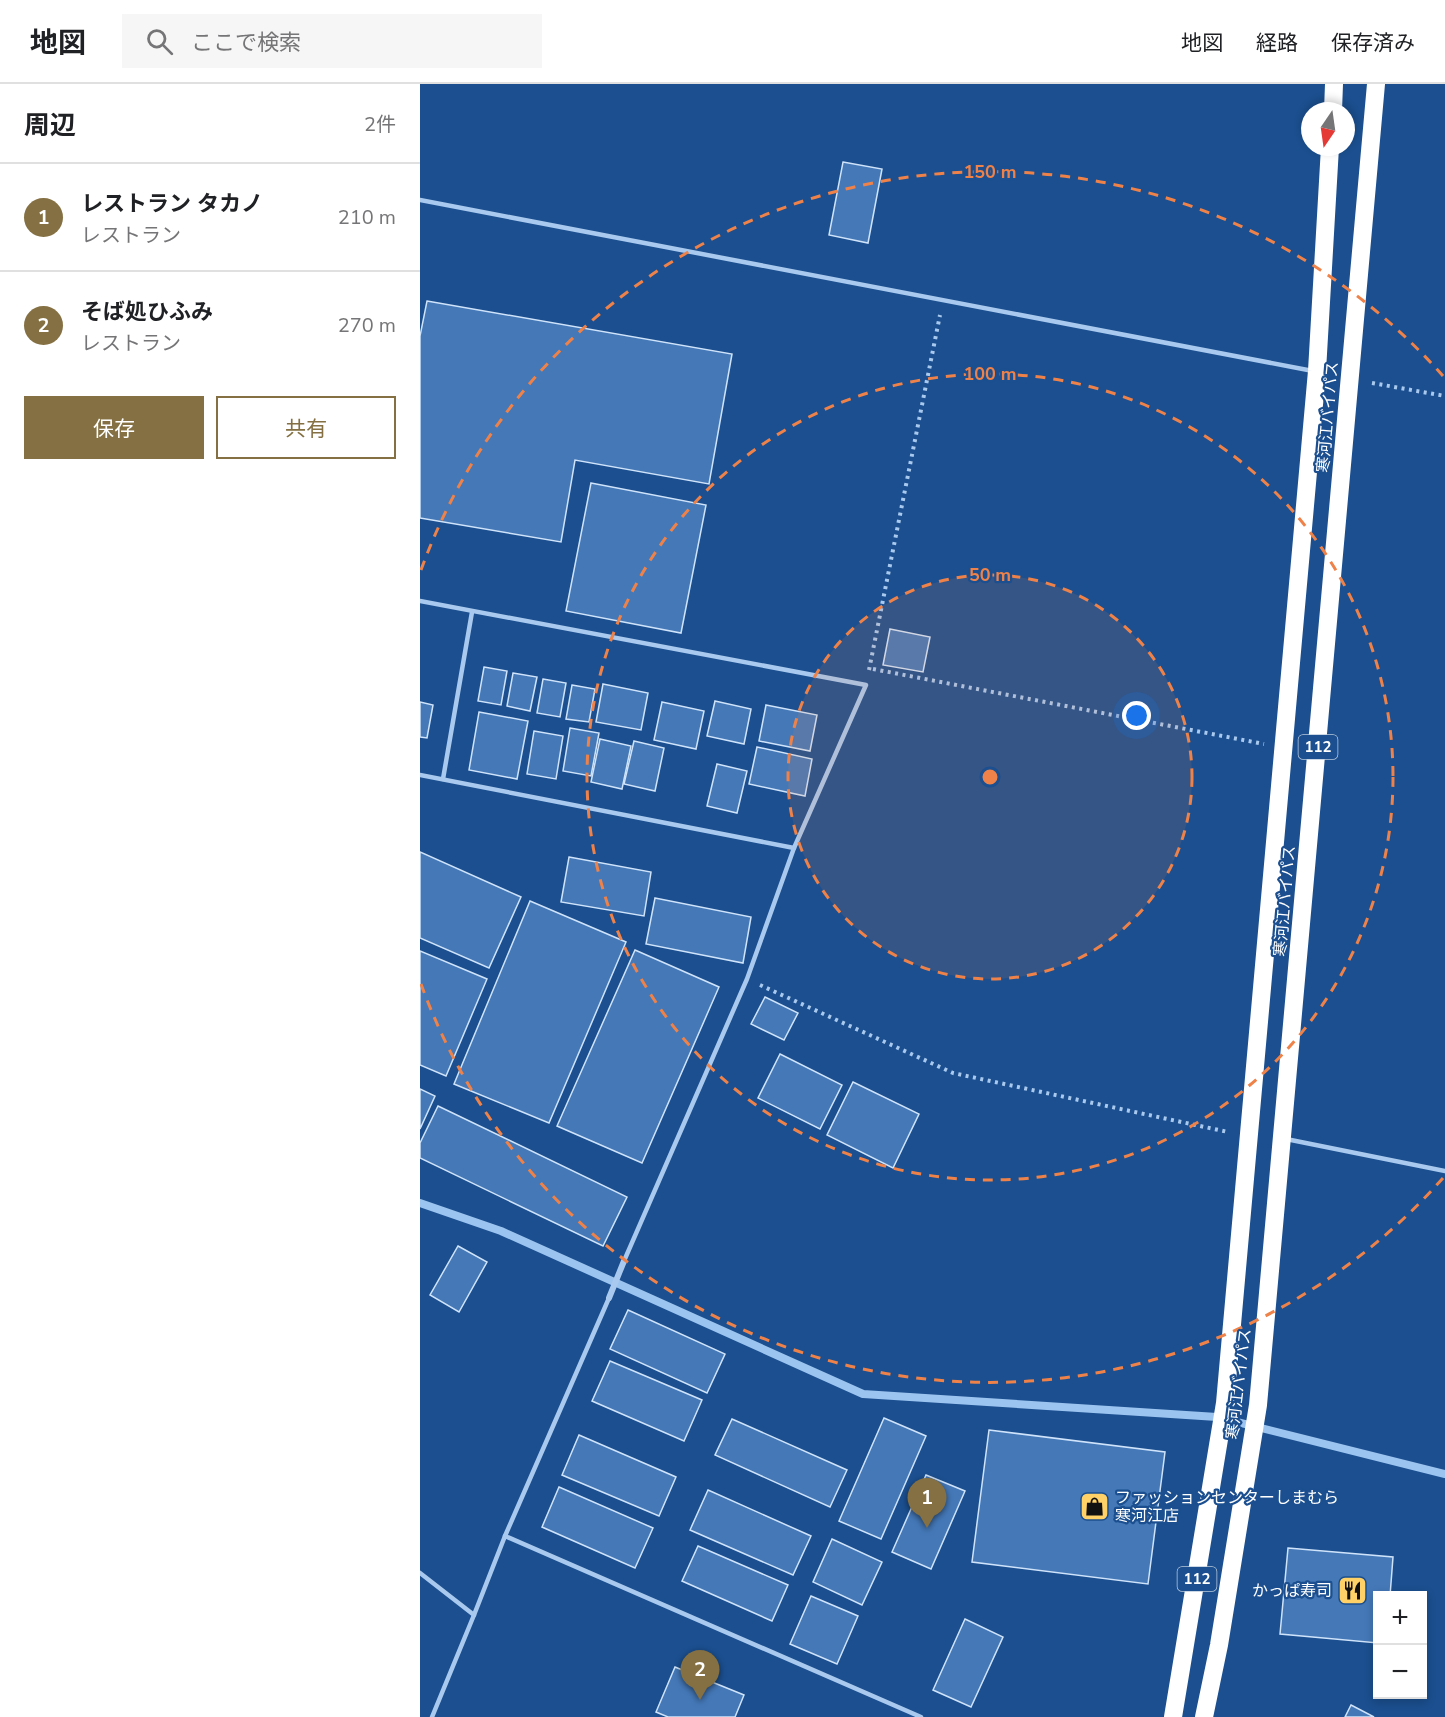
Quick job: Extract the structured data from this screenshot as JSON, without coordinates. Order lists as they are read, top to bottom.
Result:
{
  "streets": {
    "highway": ["寒河江バイパス", "112"]
  },
  "places": {
    "shop": ["ファッションセンターしまむら 寒河江店"],
    "restaurant": ["かっぱ寿司"]
  },
  "north": "bottom",
  "page": {
    "header": "地図",
    "search": "ここで検索",
    "nav": ["地図", "経路", "保存済み"],
    "heading": ["周辺", "2件"],
    "list": [
      {
        "mark": "1",
        "name": "レストラン タカノ",
        "note": "レストラン",
        "value": "210 m"
      },
      {
        "mark": "2",
        "name": "そば処ひふみ",
        "note": "レストラン",
        "value": "270 m"
      }
    ],
    "buttons": ["保存", "共有"],
    "pins": ["1", "2"],
    "map_buttons": ["+", "−"]
  },
  "rings": ["150 m", "100 m", "50 m"]
}
